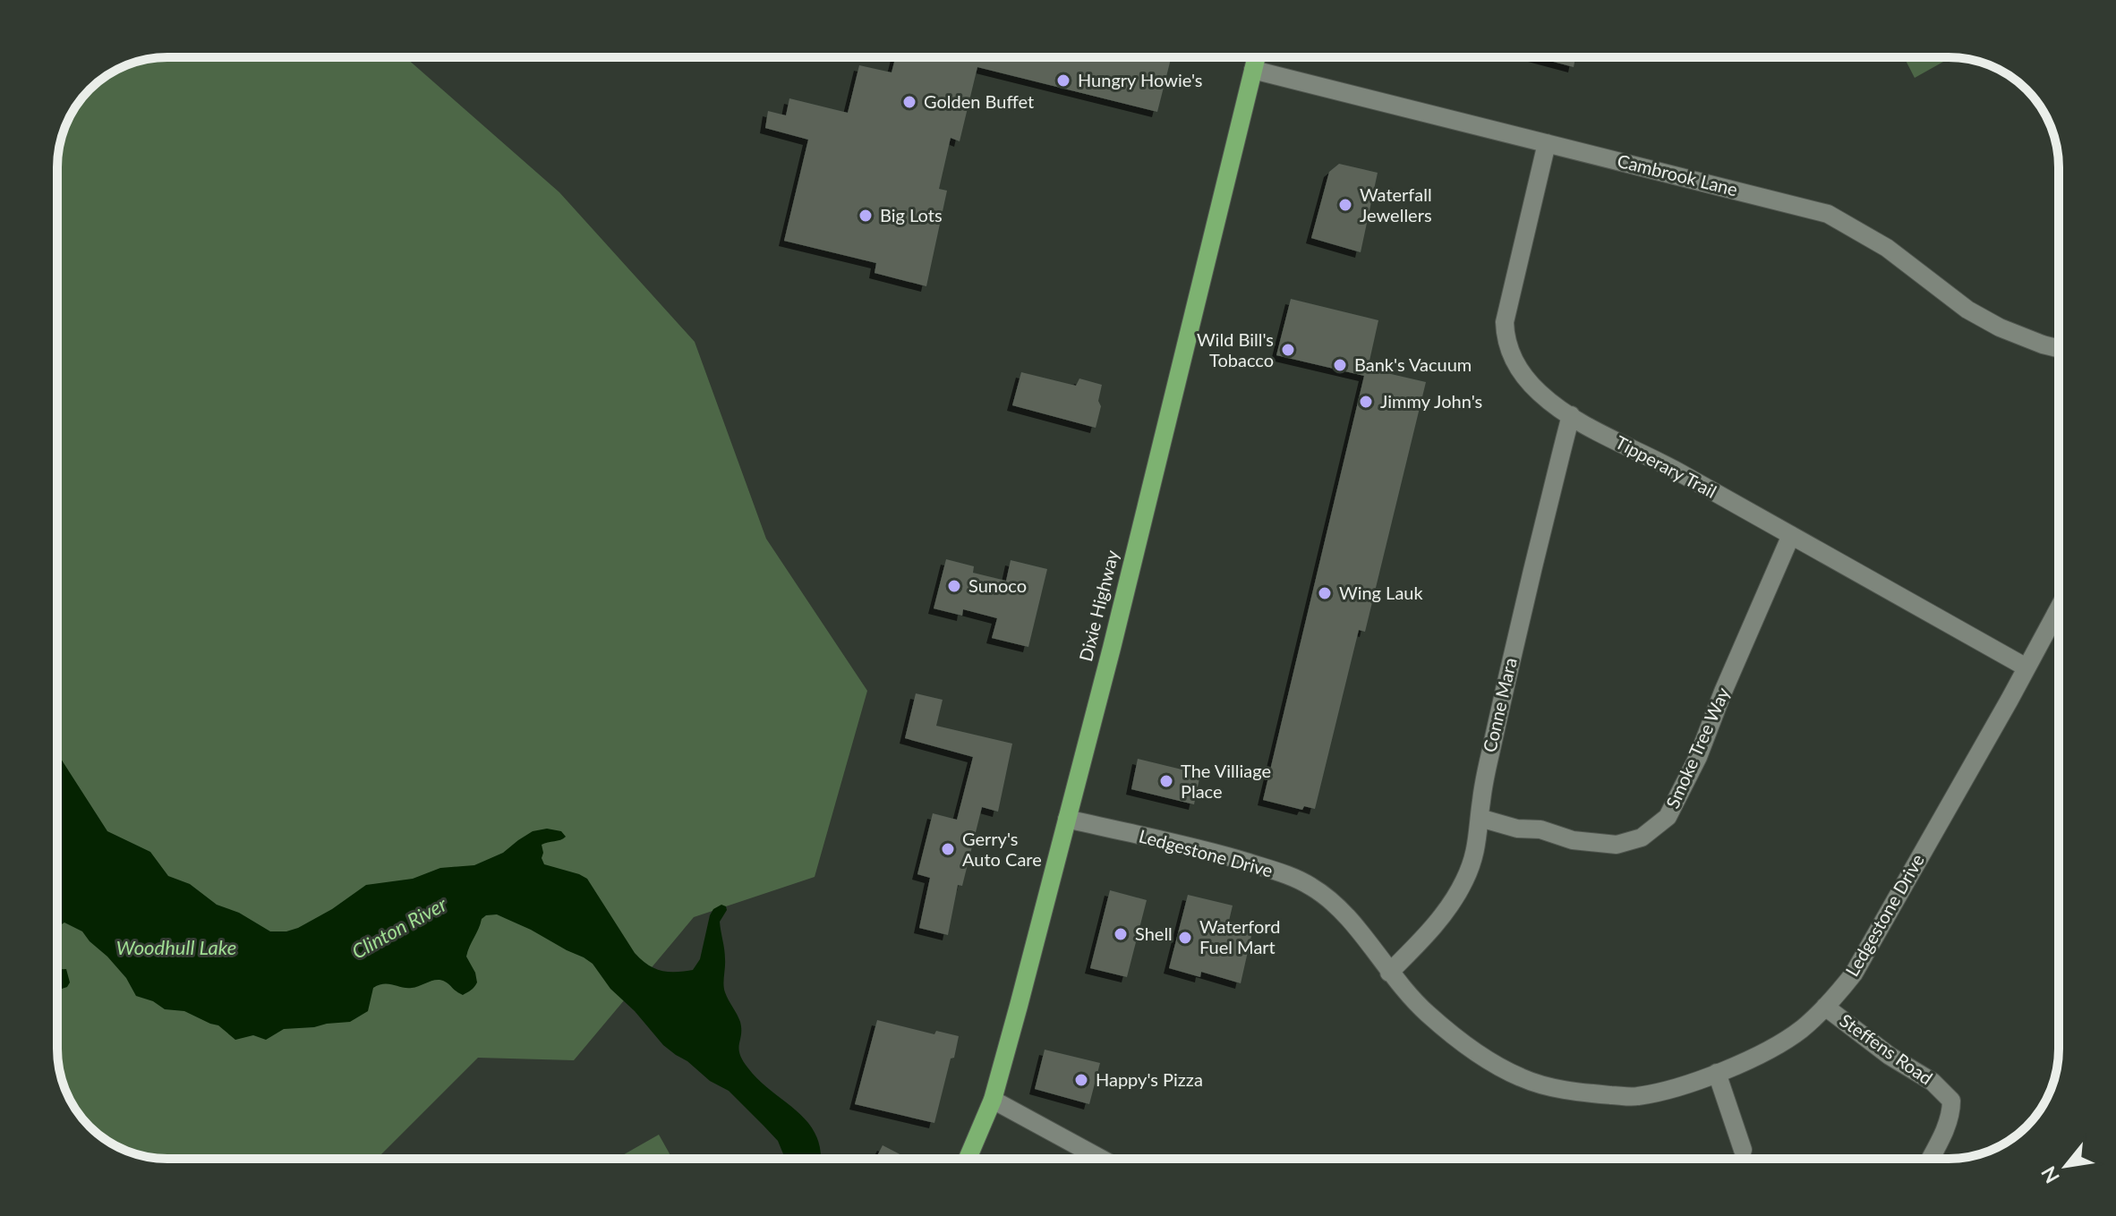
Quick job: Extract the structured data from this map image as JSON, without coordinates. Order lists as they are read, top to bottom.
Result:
{
  "streets": {
    "main road": ["Dixie Highway"],
    "street": [
      "Cambrook Lane",
      "Tipperary Trail",
      "Conne Mara",
      "Smoke Tree Way",
      "Ledgestone Drive",
      "Steffens Road"
    ]
  },
  "crossings": [
    ["Cambrook Lane", "Tipperary Trail"],
    ["Cambrook Lane", "Dixie Highway"],
    ["Tipperary Trail", "Conne Mara"],
    ["Tipperary Trail", "Smoke Tree Way"],
    ["Tipperary Trail", "Ledgestone Drive"],
    ["Dixie Highway", "Ledgestone Drive"],
    ["Conne Mara", "Smoke Tree Way"],
    ["Conne Mara", "Ledgestone Drive"],
    ["Ledgestone Drive", "Steffens Road"]
  ],
  "water": ["Clinton River", "Woodhull Lake"],
  "places": [
    "Hungry Howie's",
    "Golden Buffet",
    "Waterfall Jewellers",
    "Big Lots",
    "Wild Bill's Tobacco",
    "Bank's Vacuum",
    "Jimmy John's",
    "Sunoco",
    "Wing Lauk",
    "The Villiage Place",
    "Gerry's Auto Care",
    "Shell",
    "Waterford Fuel Mart",
    "Happy's Pizza"
  ],
  "north": "bottom left"
}
